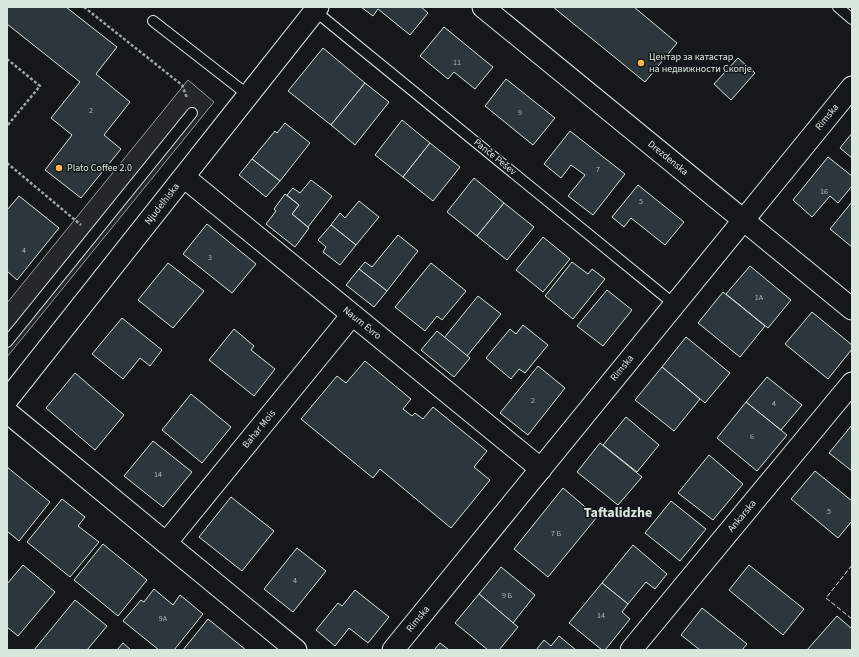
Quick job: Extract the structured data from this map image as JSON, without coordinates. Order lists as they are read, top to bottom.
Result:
{
  "streets": {
    "street": [
      "Rimska",
      "Drezdenska",
      "Njudelhiska",
      "Naum Evro",
      "Bahar Mois",
      "Ankarska"
    ],
    "lane": ["Panče Pešev"]
  },
  "crossings": [
    ["Rimska", "Panče Pešev"],
    ["Rimska", "Drezdenska"],
    ["Rimska", "Naum Evro"],
    ["Panče Pešev", "Njudelhiska"],
    ["Njudelhiska", "Naum Evro"],
    ["Naum Evro", "Bahar Mois"]
  ],
  "districts": ["Taftalidzhe"],
  "places": ["Центар за катастар на недвижности Скопје", "Plato Coffee 2.0"],
  "house_numbers": [
    "11",
    "2",
    "9",
    "7",
    "16",
    "5",
    "4",
    "3",
    "1A",
    "2",
    "4",
    "6",
    "14",
    "5",
    "7 Б",
    "4",
    "9 Б",
    "14",
    "9A"
  ]
}
